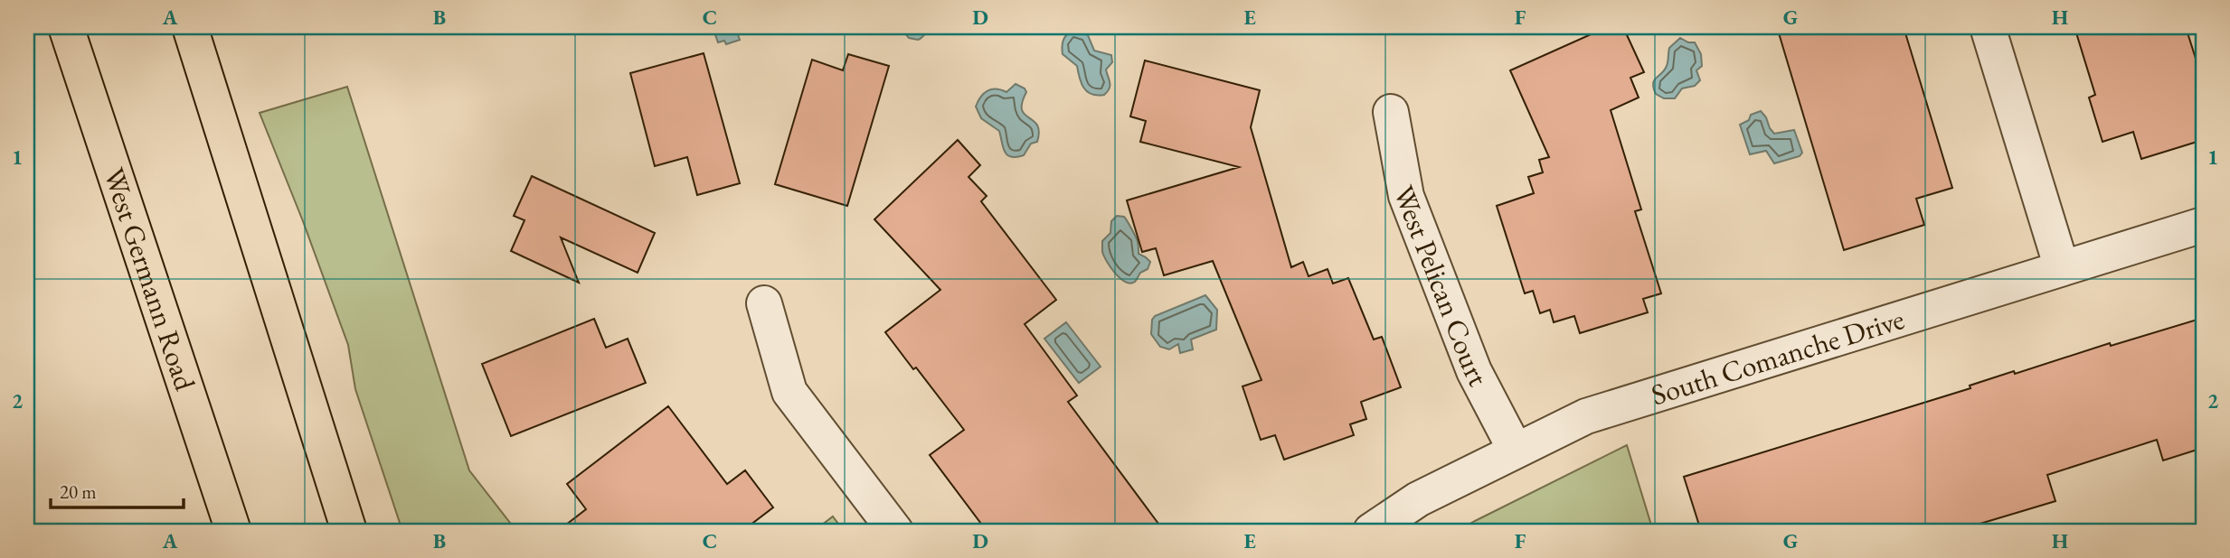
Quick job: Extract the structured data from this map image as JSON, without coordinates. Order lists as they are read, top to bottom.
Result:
{
  "streets": {
    "main road": ["West Germann Road"],
    "street": ["West Pelican Court", "South Comanche Drive"]
  },
  "crossings": [
    ["West Pelican Court", "South Comanche Drive"]
  ],
  "scale_bar": "20 m",
  "grid": {
    "columns": [
      "A",
      "B",
      "C",
      "D",
      "E",
      "F",
      "G",
      "H"
    ],
    "rows": ["1", "2"]
  }
}
